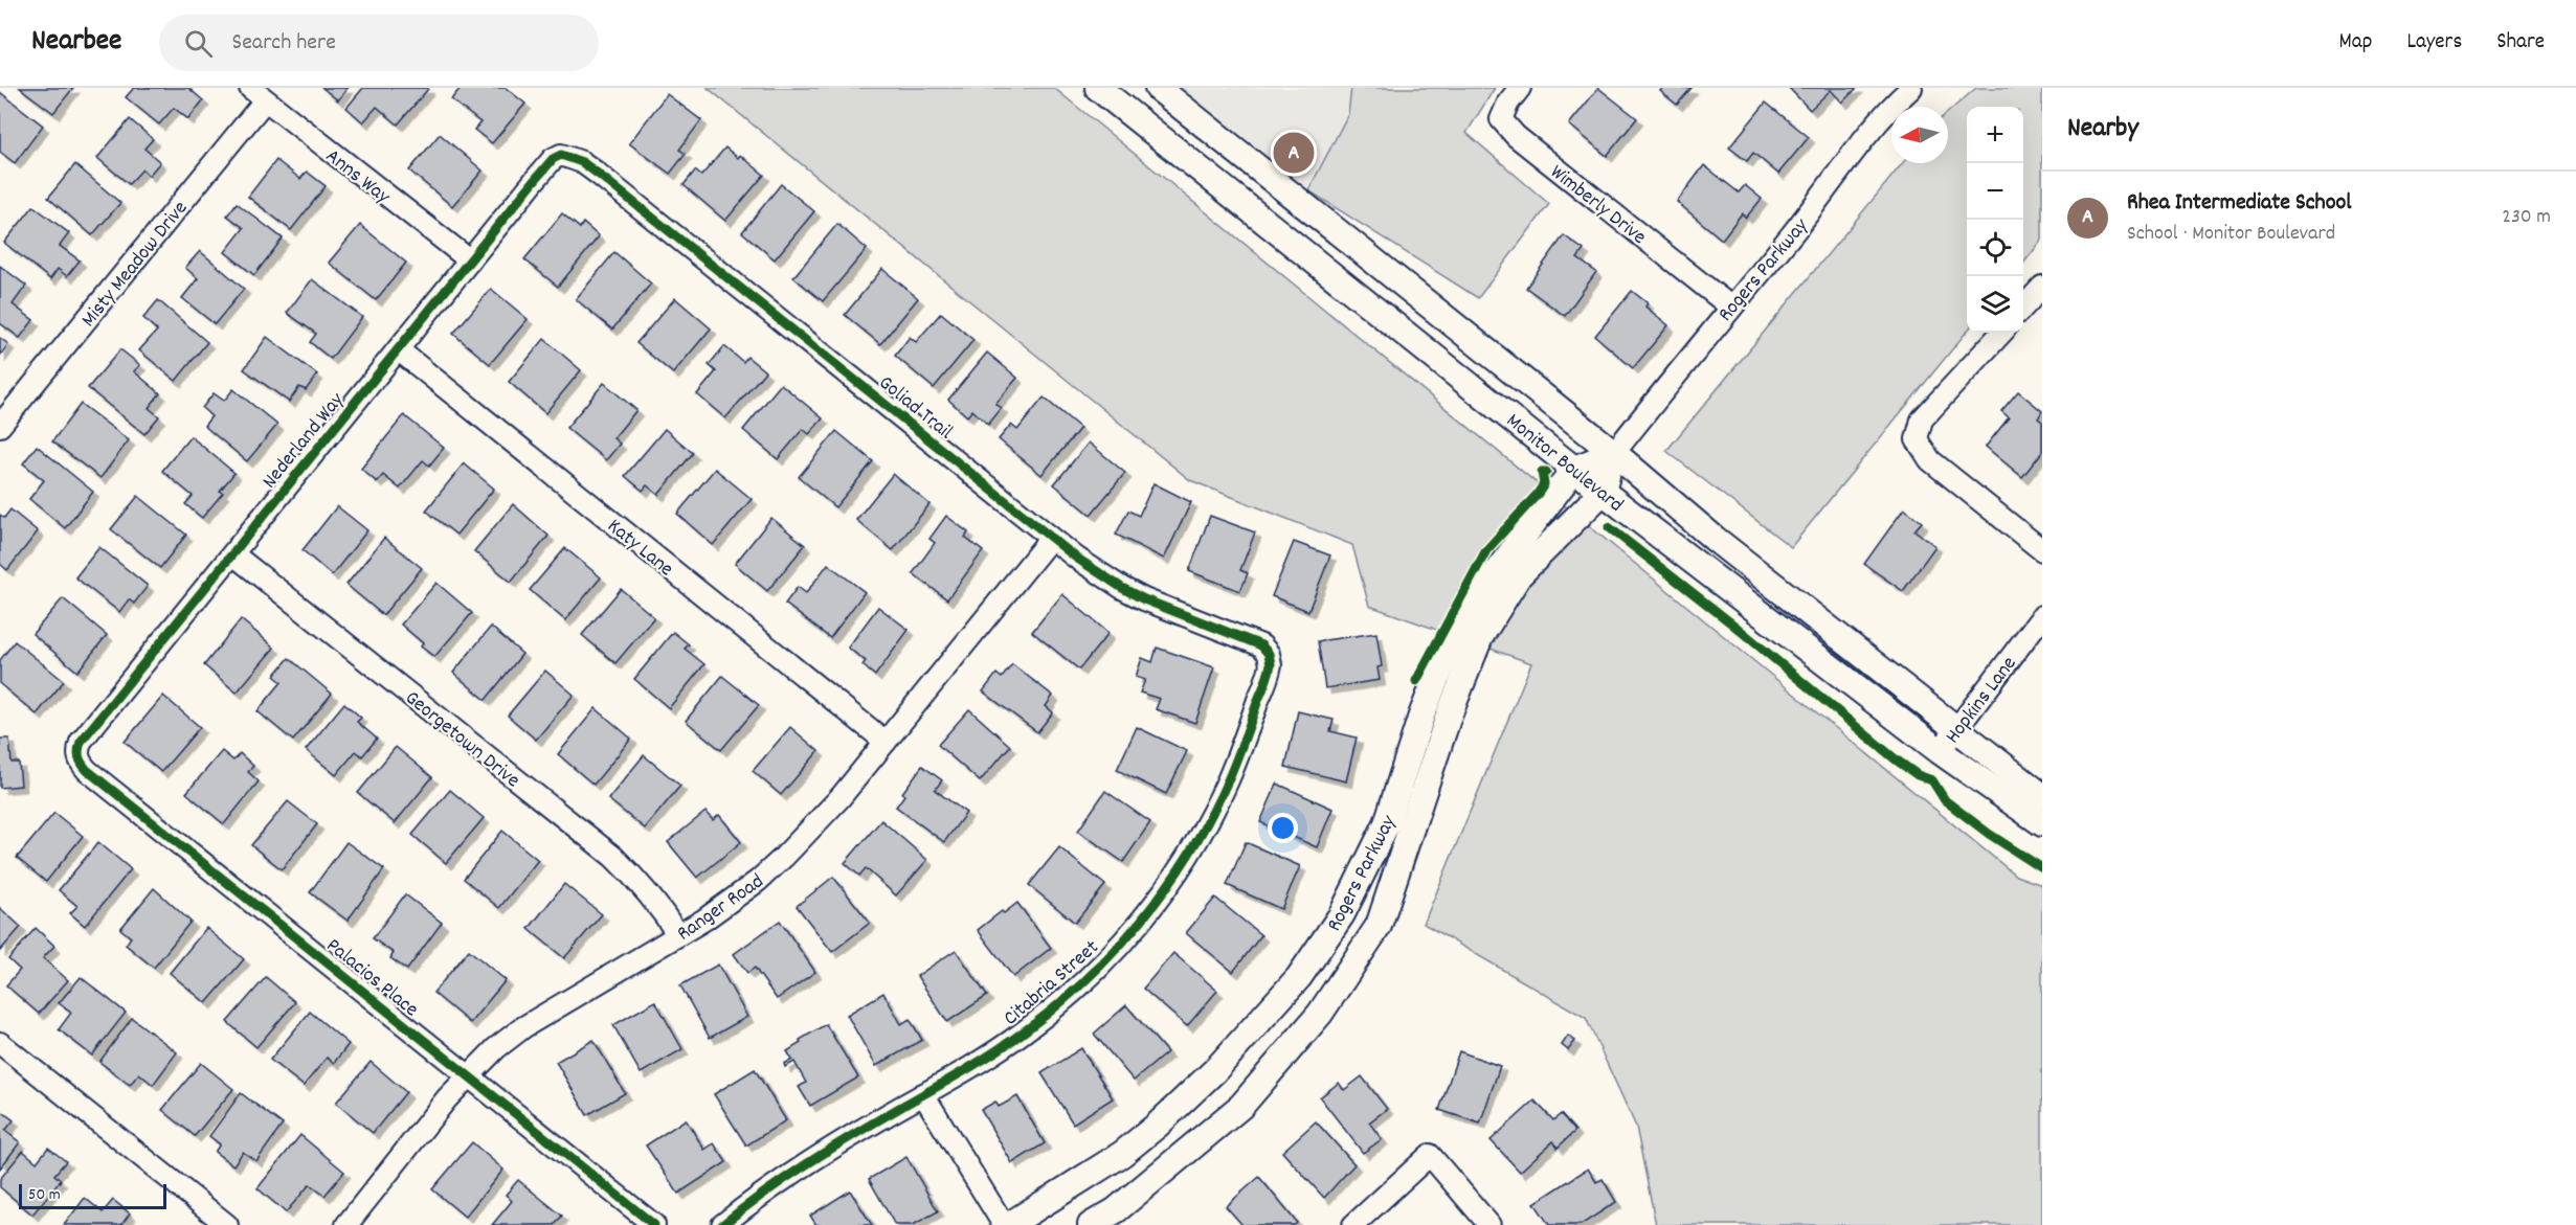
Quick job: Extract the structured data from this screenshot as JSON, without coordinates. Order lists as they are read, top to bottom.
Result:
{
  "streets": {
    "street": [
      "Anns Way",
      "Wimberly Drive",
      "Misty Meadow Drive",
      "Rogers Parkway",
      "Goliad Trail",
      "Nederland Way",
      "Monitor Boulevard",
      "Katy Lane",
      "Hopkins Lane",
      "Georgetown Drive",
      "Ranger Road",
      "Palacios Place",
      "Citabria Street"
    ]
  },
  "crossings": [
    ["Anns Way", "Misty Meadow Drive"],
    ["Anns Way", "Nederland Way"],
    ["Wimberly Drive", "Rogers Parkway"],
    ["Rogers Parkway", "Monitor Boulevard"],
    ["Goliad Trail", "Nederland Way"],
    ["Goliad Trail", "Ranger Road"],
    ["Goliad Trail", "Citabria Street"],
    ["Nederland Way", "Katy Lane"],
    ["Nederland Way", "Georgetown Drive"],
    ["Nederland Way", "Palacios Place"],
    ["Monitor Boulevard", "Hopkins Lane"],
    ["Katy Lane", "Ranger Road"],
    ["Georgetown Drive", "Ranger Road"],
    ["Ranger Road", "Palacios Place"]
  ],
  "scale_bar": "50 m",
  "north": "left",
  "page": {
    "header": "Nearbee",
    "search": "Search here",
    "nav": ["Map", "Layers", "Share"],
    "heading": "Nearby",
    "map_buttons": ["+", "−"],
    "pins": "A",
    "list": [
      {
        "mark": "A",
        "name": "Rhea Intermediate School",
        "note": "School · Monitor Boulevard",
        "value": "230 m"
      }
    ],
    "scale": "50 m"
  }
}
